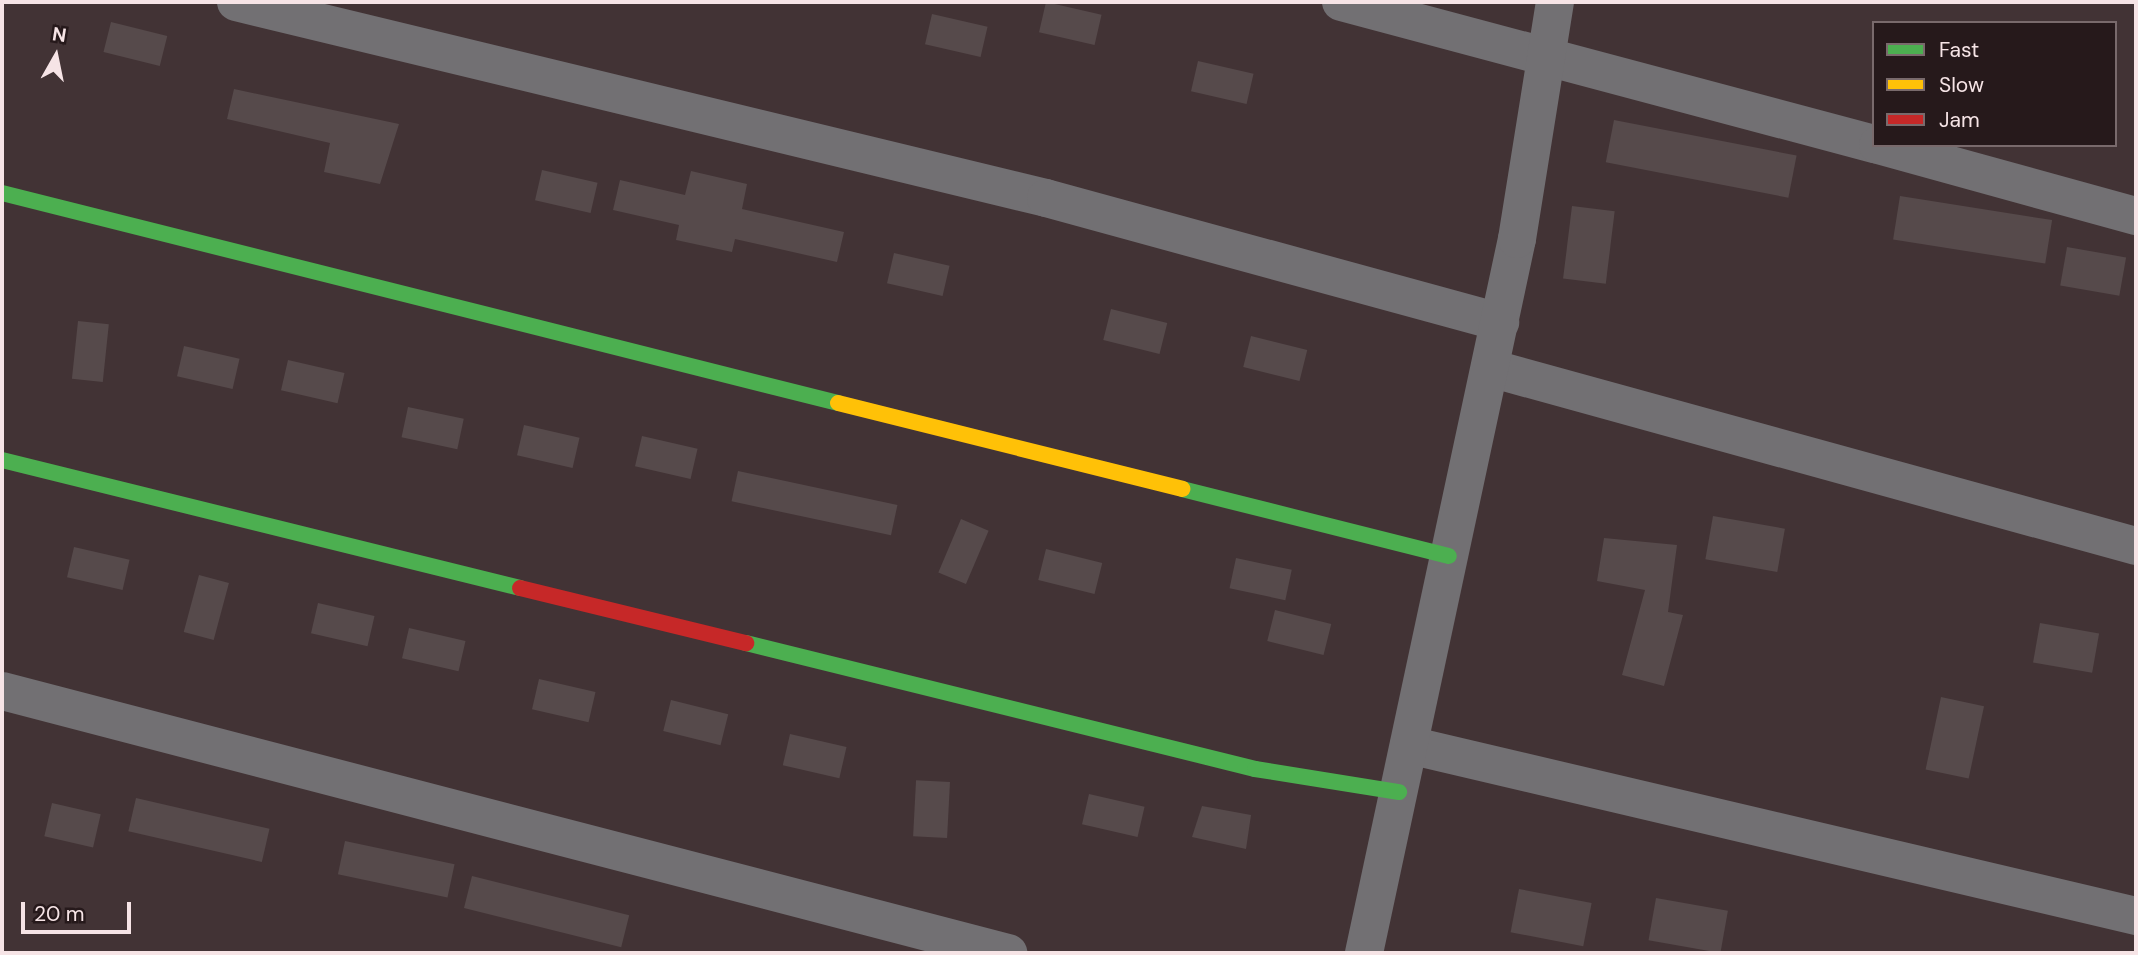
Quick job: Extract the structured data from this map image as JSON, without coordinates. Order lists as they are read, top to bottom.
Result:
{
  "legend": ["Fast", "Slow", "Jam"],
  "scale_bar": "20 m",
  "north": "top"
}
